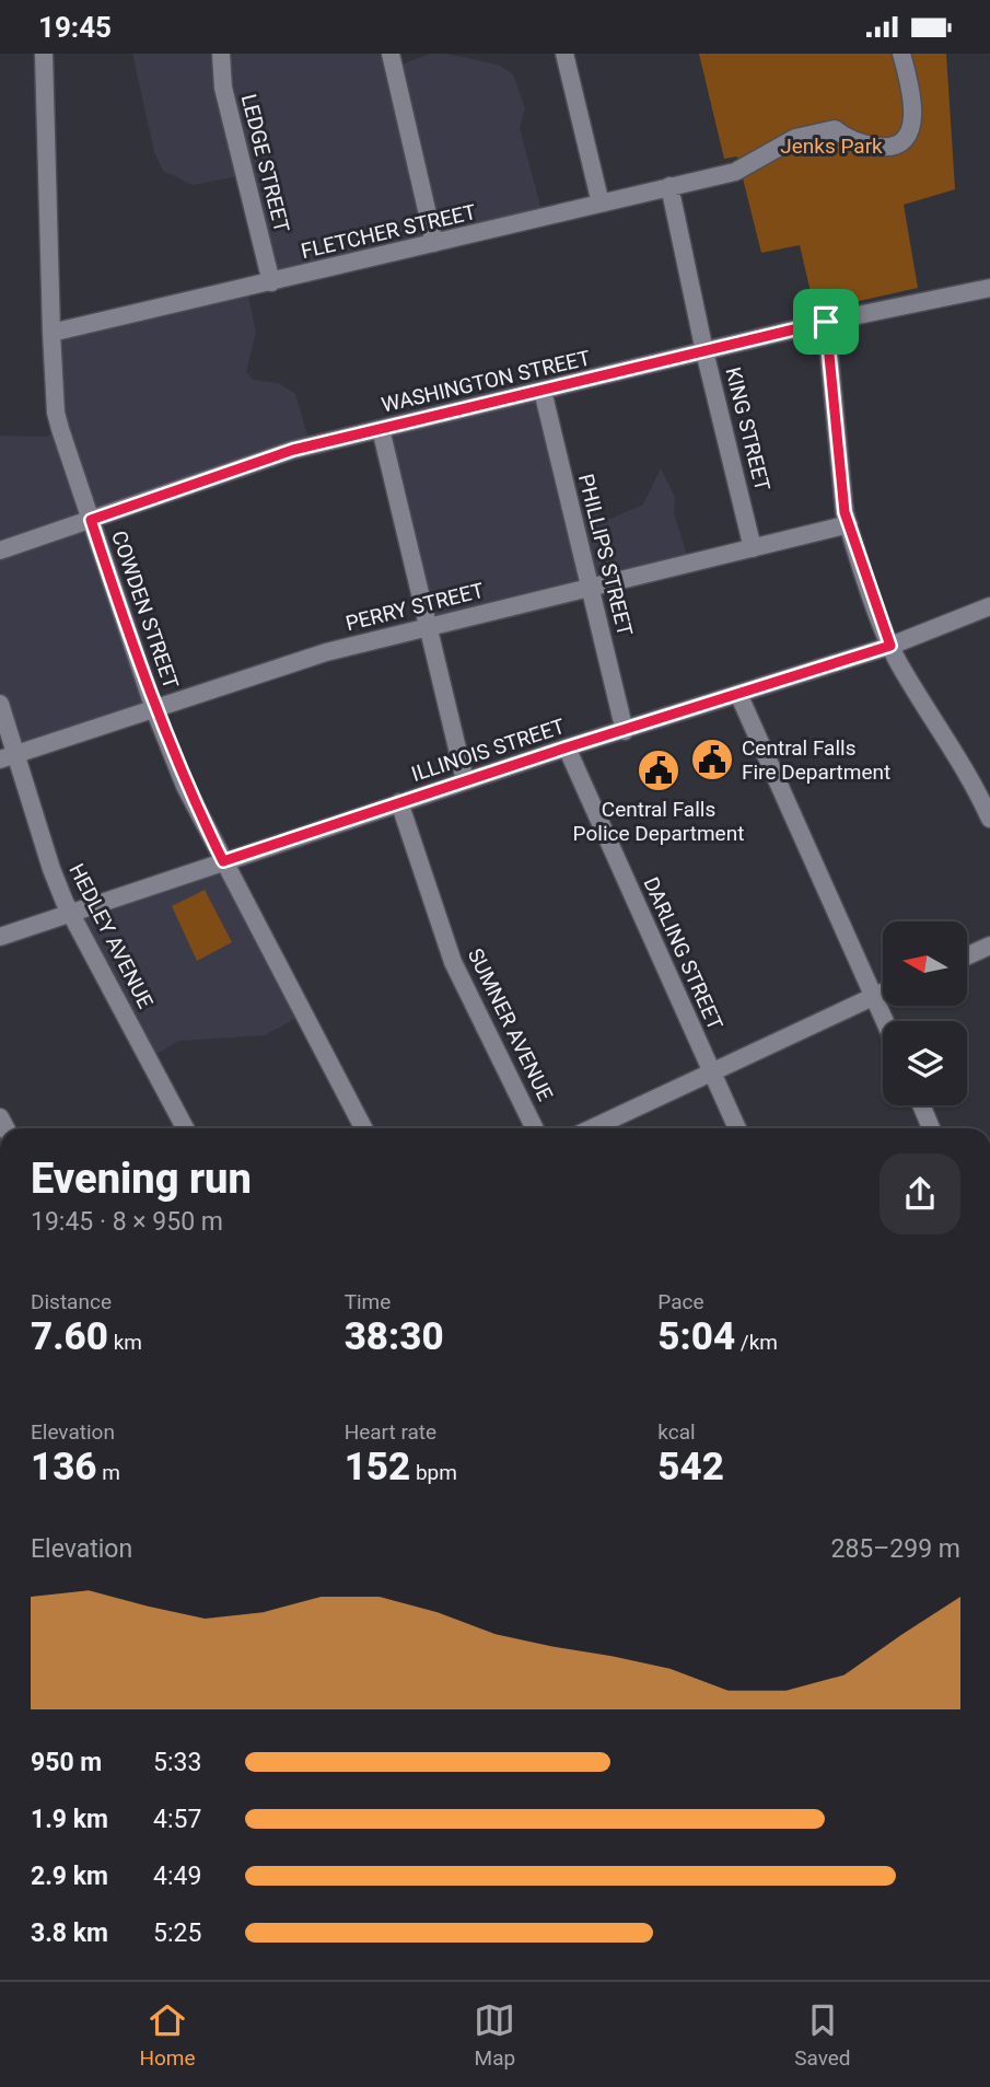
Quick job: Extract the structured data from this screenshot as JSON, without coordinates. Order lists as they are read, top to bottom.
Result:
{
  "streets": {
    "street": [
      "LEDGE STREET",
      "FLETCHER STREET",
      "WASHINGTON STREET",
      "KING STREET",
      "PHILLIPS STREET",
      "PERRY STREET",
      "COWDEN STREET",
      "ILLINOIS STREET",
      "HEDLEY AVENUE",
      "DARLING STREET",
      "SUMNER AVENUE"
    ]
  },
  "crossings": [
    ["LEDGE STREET", "FLETCHER STREET"],
    ["FLETCHER STREET", "KING STREET"],
    ["FLETCHER STREET", "COWDEN STREET"],
    ["WASHINGTON STREET", "KING STREET"],
    ["WASHINGTON STREET", "PHILLIPS STREET"],
    ["WASHINGTON STREET", "COWDEN STREET"],
    ["KING STREET", "PERRY STREET"],
    ["PHILLIPS STREET", "PERRY STREET"],
    ["PHILLIPS STREET", "ILLINOIS STREET"],
    ["PERRY STREET", "COWDEN STREET"],
    ["PERRY STREET", "HEDLEY AVENUE"],
    ["COWDEN STREET", "ILLINOIS STREET"],
    ["ILLINOIS STREET", "HEDLEY AVENUE"],
    ["ILLINOIS STREET", "DARLING STREET"],
    ["ILLINOIS STREET", "SUMNER AVENUE"]
  ],
  "parks": ["Jenks Park"],
  "places": {
    "public building": ["Central Falls Fire Department", "Central Falls Police Department"]
  },
  "north": "left",
  "page": {
    "status": "19:45",
    "heading": ["Evening run", "19:45 · 8 × 950 m"],
    "stats": [
      ["Distance", "7.60 km"],
      ["Time", "38:30"],
      ["Pace", "5:04 /km"],
      ["Elevation", "136 m"],
      ["Heart rate", "152 bpm"],
      ["kcal", "542"]
    ],
    "chart": ["Elevation", "285–299 m"],
    "list": [
      {
        "name": "950 m",
        "note": "5:33"
      },
      {
        "name": "1.9 km",
        "note": "4:57"
      },
      {
        "name": "2.9 km",
        "note": "4:49"
      },
      {
        "name": "3.8 km",
        "note": "5:25"
      }
    ],
    "tabs": ["Home", "Map", "Saved"]
  }
}
